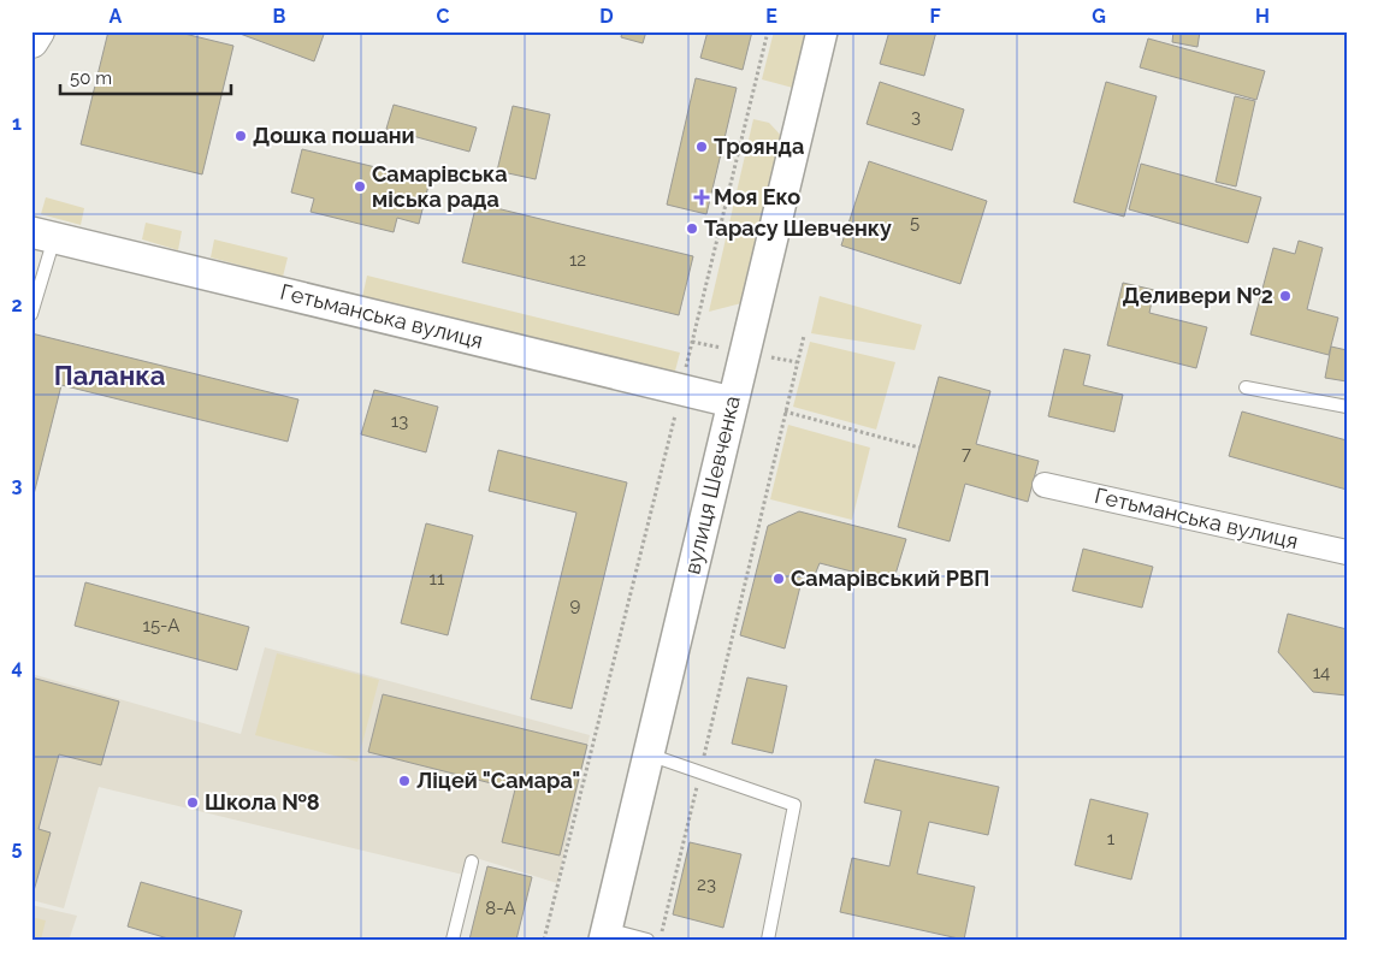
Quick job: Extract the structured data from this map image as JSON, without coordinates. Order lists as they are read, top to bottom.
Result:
{
  "streets": {
    "street": ["Гетьманська вулиця", "вулиця Шевченка"]
  },
  "crossings": [
    ["Гетьманська вулиця", "вулиця Шевченка"]
  ],
  "districts": ["Паланка"],
  "places": {
    "other": [
      "Дошка пошани",
      "Троянда",
      "Самарівська міська рада",
      "Тарасу Шевченку",
      "Деливери №2",
      "Самарівський РВП",
      "Ліцей \"Самара\"",
      "Школа №8"
    ],
    "health": ["Моя Еко"]
  },
  "house_numbers": [
    "3",
    "5",
    "12",
    "13",
    "7",
    "11",
    "9",
    "15-А",
    "14",
    "1",
    "23",
    "8-А"
  ],
  "scale_bar": "50 m",
  "grid": {
    "columns": [
      "A",
      "B",
      "C",
      "D",
      "E",
      "F",
      "G",
      "H"
    ],
    "rows": [
      "1",
      "2",
      "3",
      "4",
      "5"
    ]
  }
}
